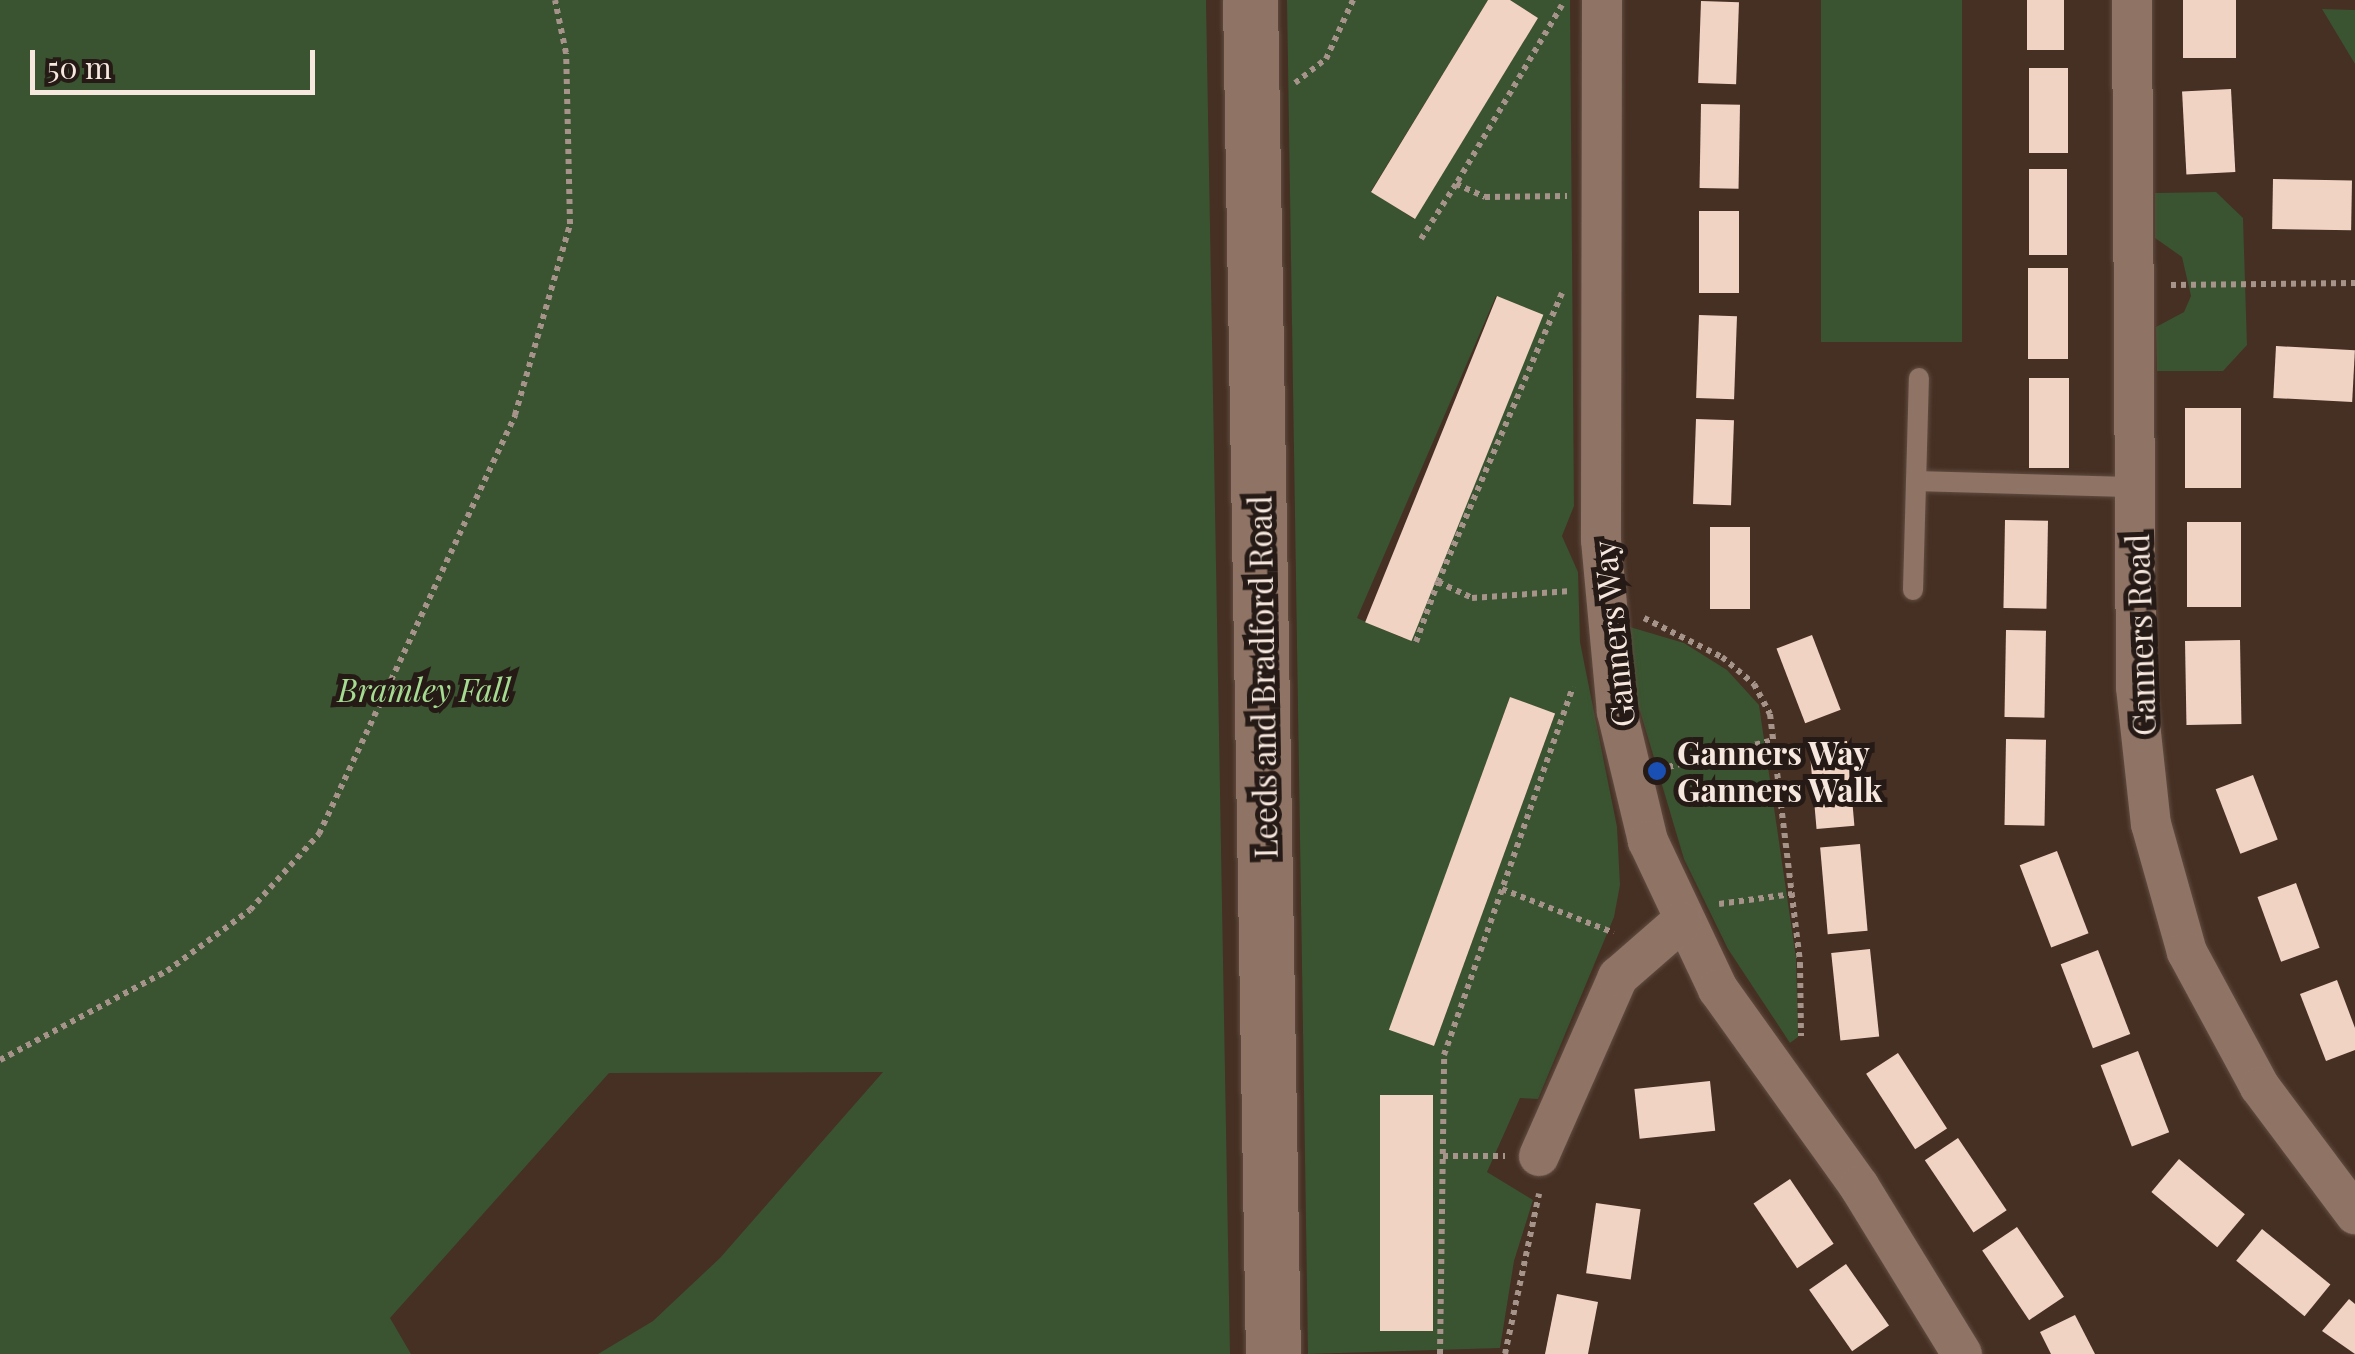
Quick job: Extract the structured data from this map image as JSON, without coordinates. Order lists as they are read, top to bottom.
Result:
{
  "streets": {
    "main road": ["Leeds and Bradford Road"],
    "street": ["Ganners Way", "Ganners Road"]
  },
  "parks": ["Bramley Fall"],
  "places": ["Ganners Way Ganners Walk"],
  "scale_bar": "50 m"
}
